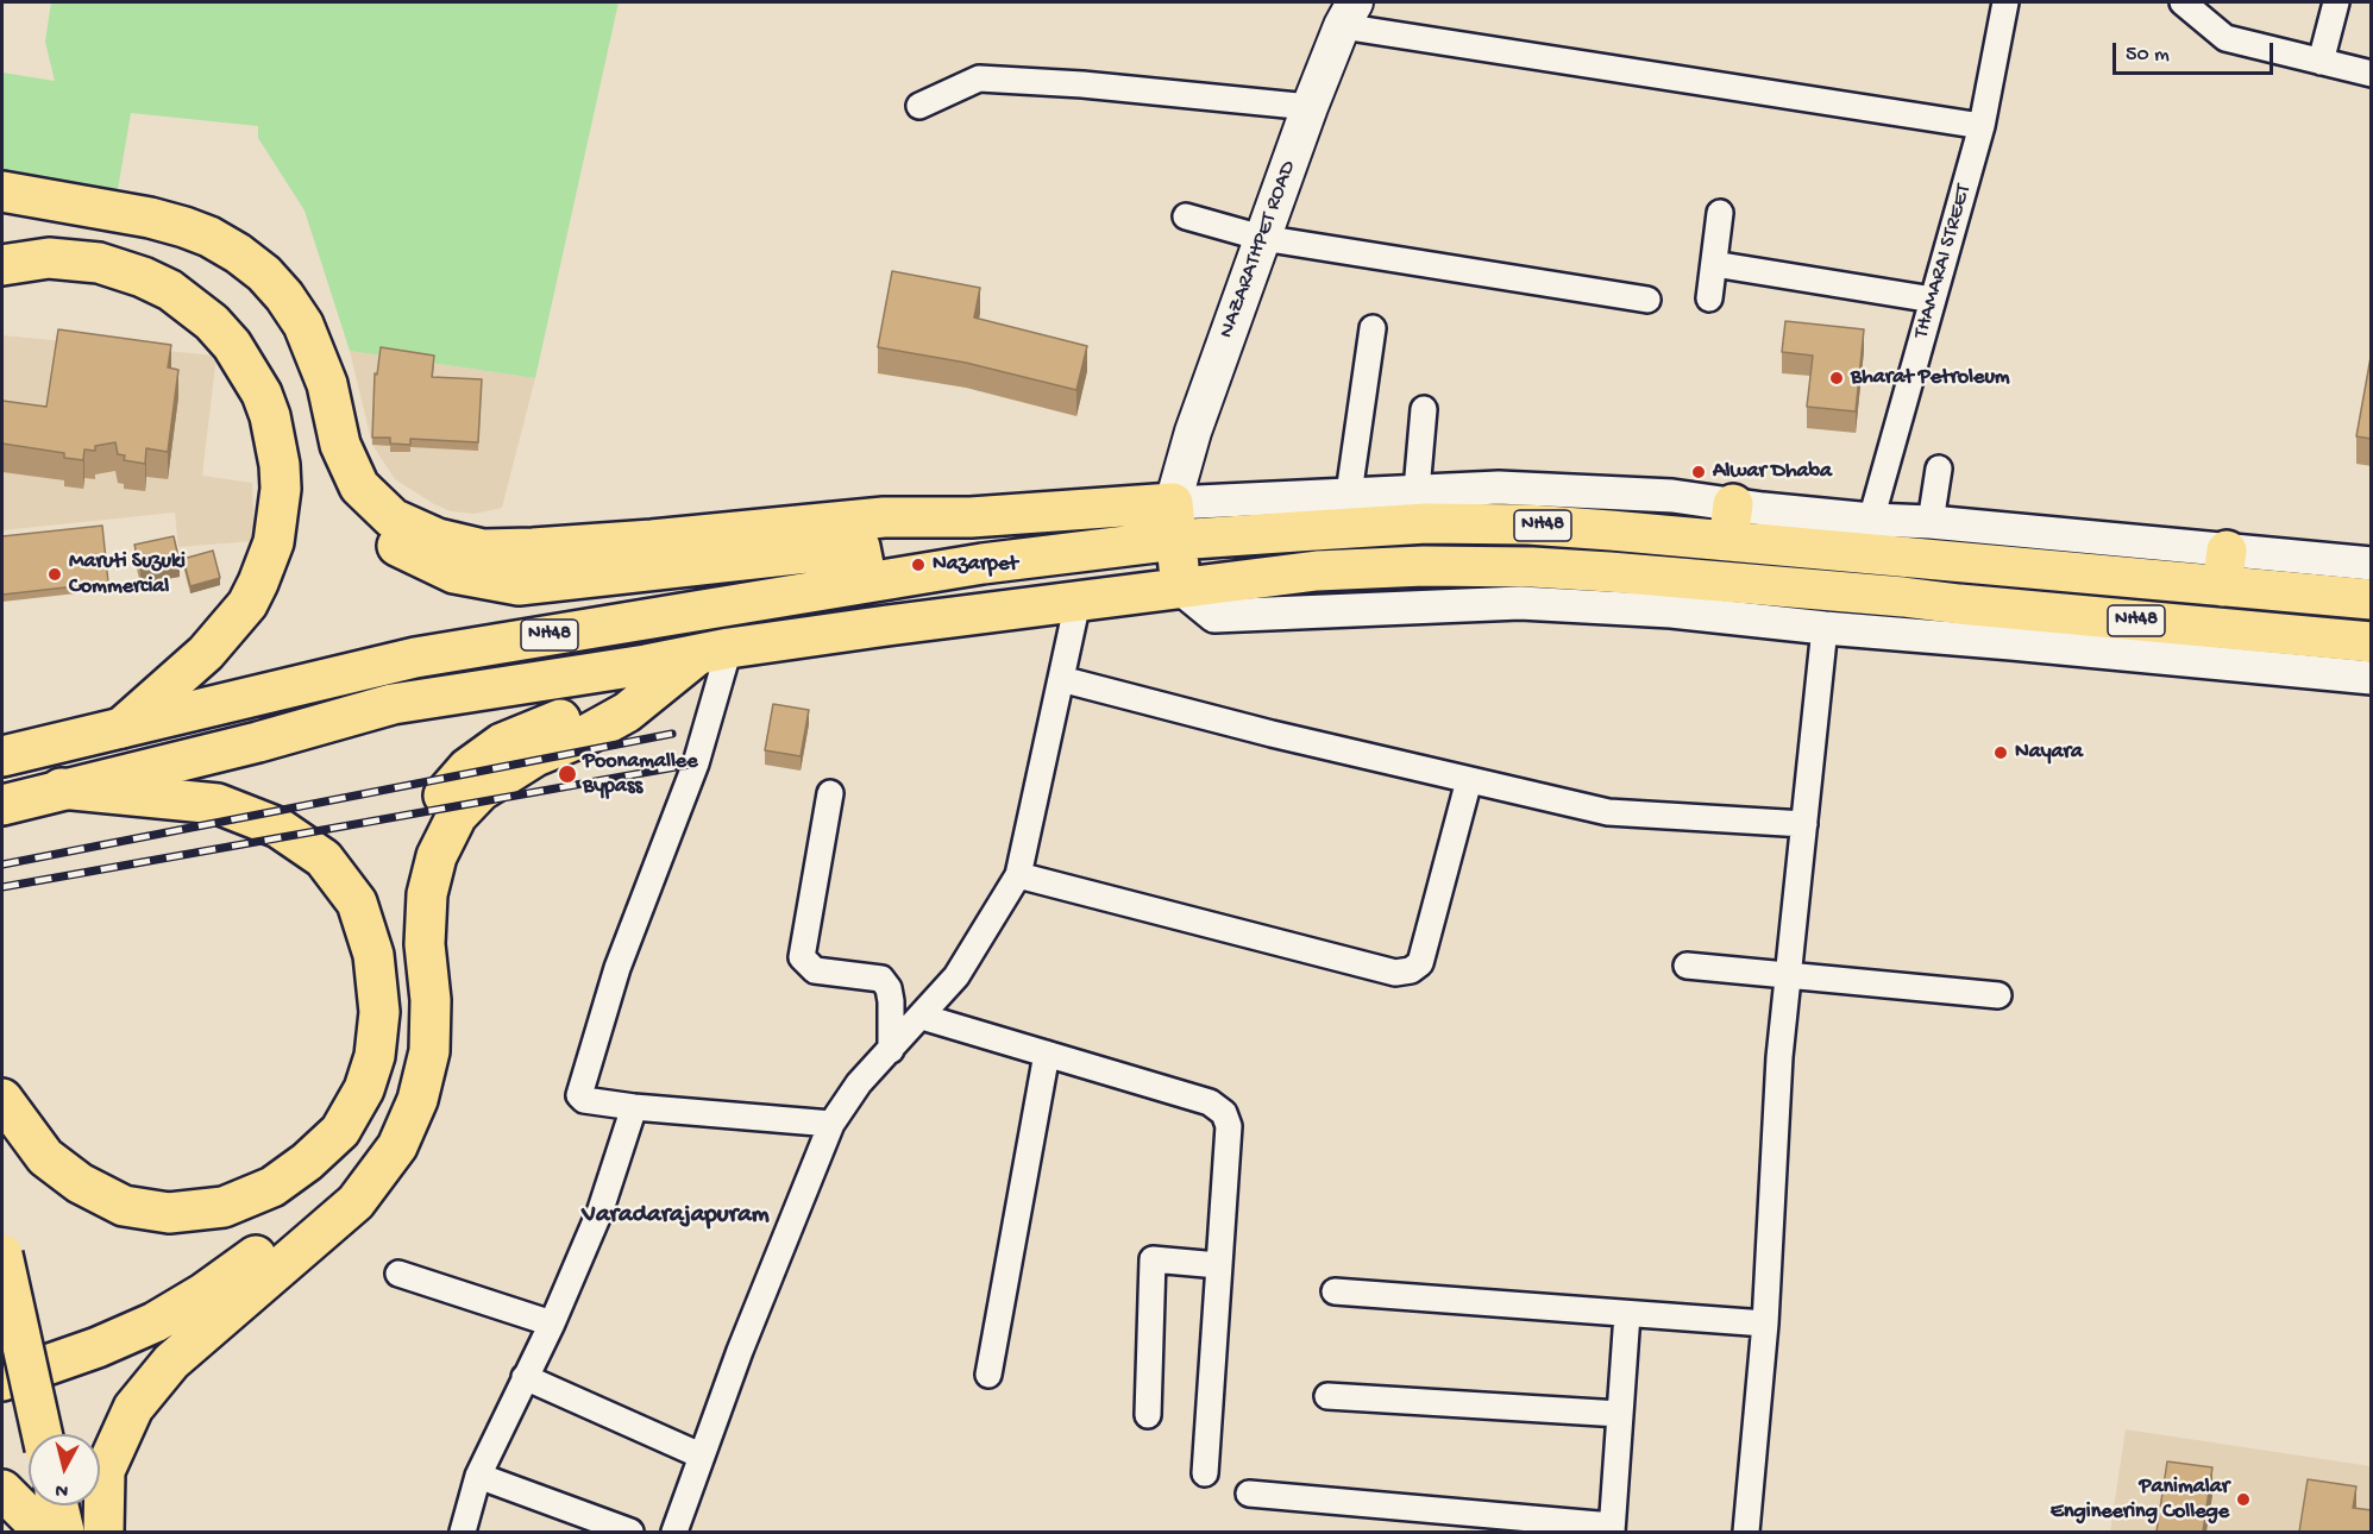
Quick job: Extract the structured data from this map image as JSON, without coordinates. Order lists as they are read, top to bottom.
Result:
{
  "streets": {
    "main road": ["NAZARATHPET ROAD", "NH48"],
    "street": ["THAMARAI STREET"]
  },
  "crossings": [
    ["NAZARATHPET ROAD", "NH48"]
  ],
  "districts": ["Varadarajapuram"],
  "places": [
    "Bharat Petroleum",
    "Alwar Dhaba",
    "Nazarpet",
    "Maruti Suzuki Commercial",
    "Nayara",
    "Poonamallee Bypass",
    "Panimalar Engineering College"
  ],
  "scale_bar": "50 m",
  "north": "bottom"
}
